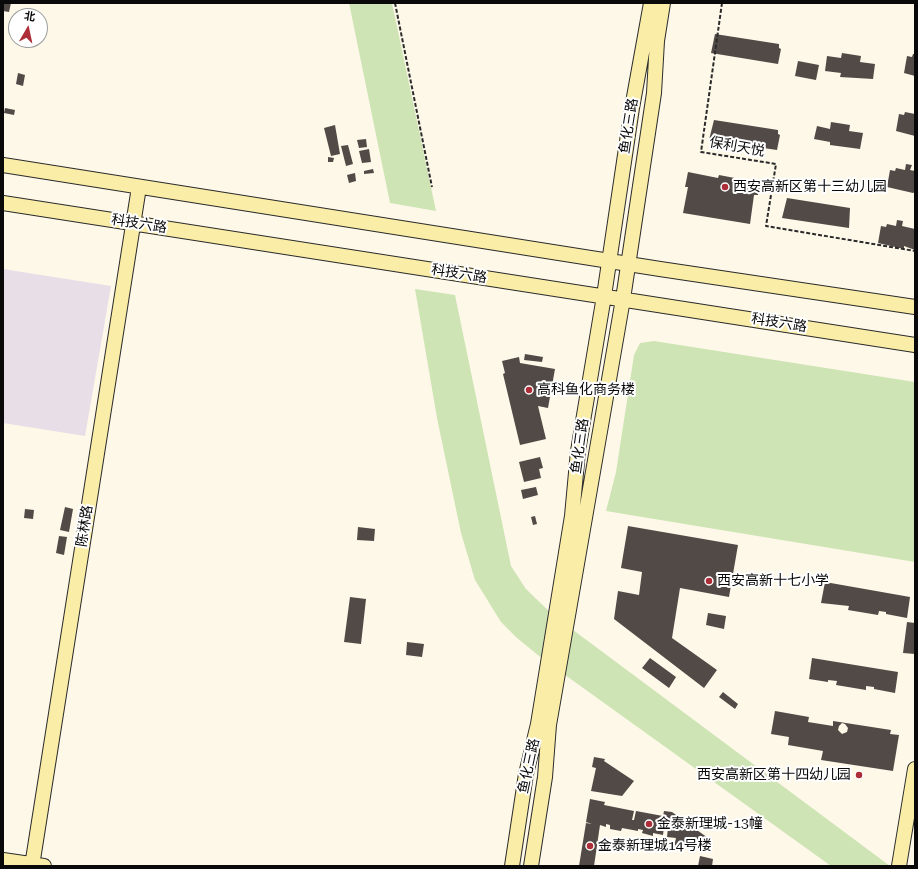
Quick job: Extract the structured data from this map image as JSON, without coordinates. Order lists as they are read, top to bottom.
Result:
{
  "streets": {
    "street": ["鱼化三路", "科技六路", "陈林路"],
    "path": ["保利天悦"]
  },
  "crossings": [
    ["鱼化三路", "科技六路"],
    ["科技六路", "陈林路"]
  ],
  "places": [
    "西安高新区第十三幼儿园",
    "高科鱼化商务楼",
    "西安高新十七小学",
    "西安高新区第十四幼儿园",
    "金泰新理城-13幢",
    "金泰新理城14号楼"
  ],
  "north": "top"
}
